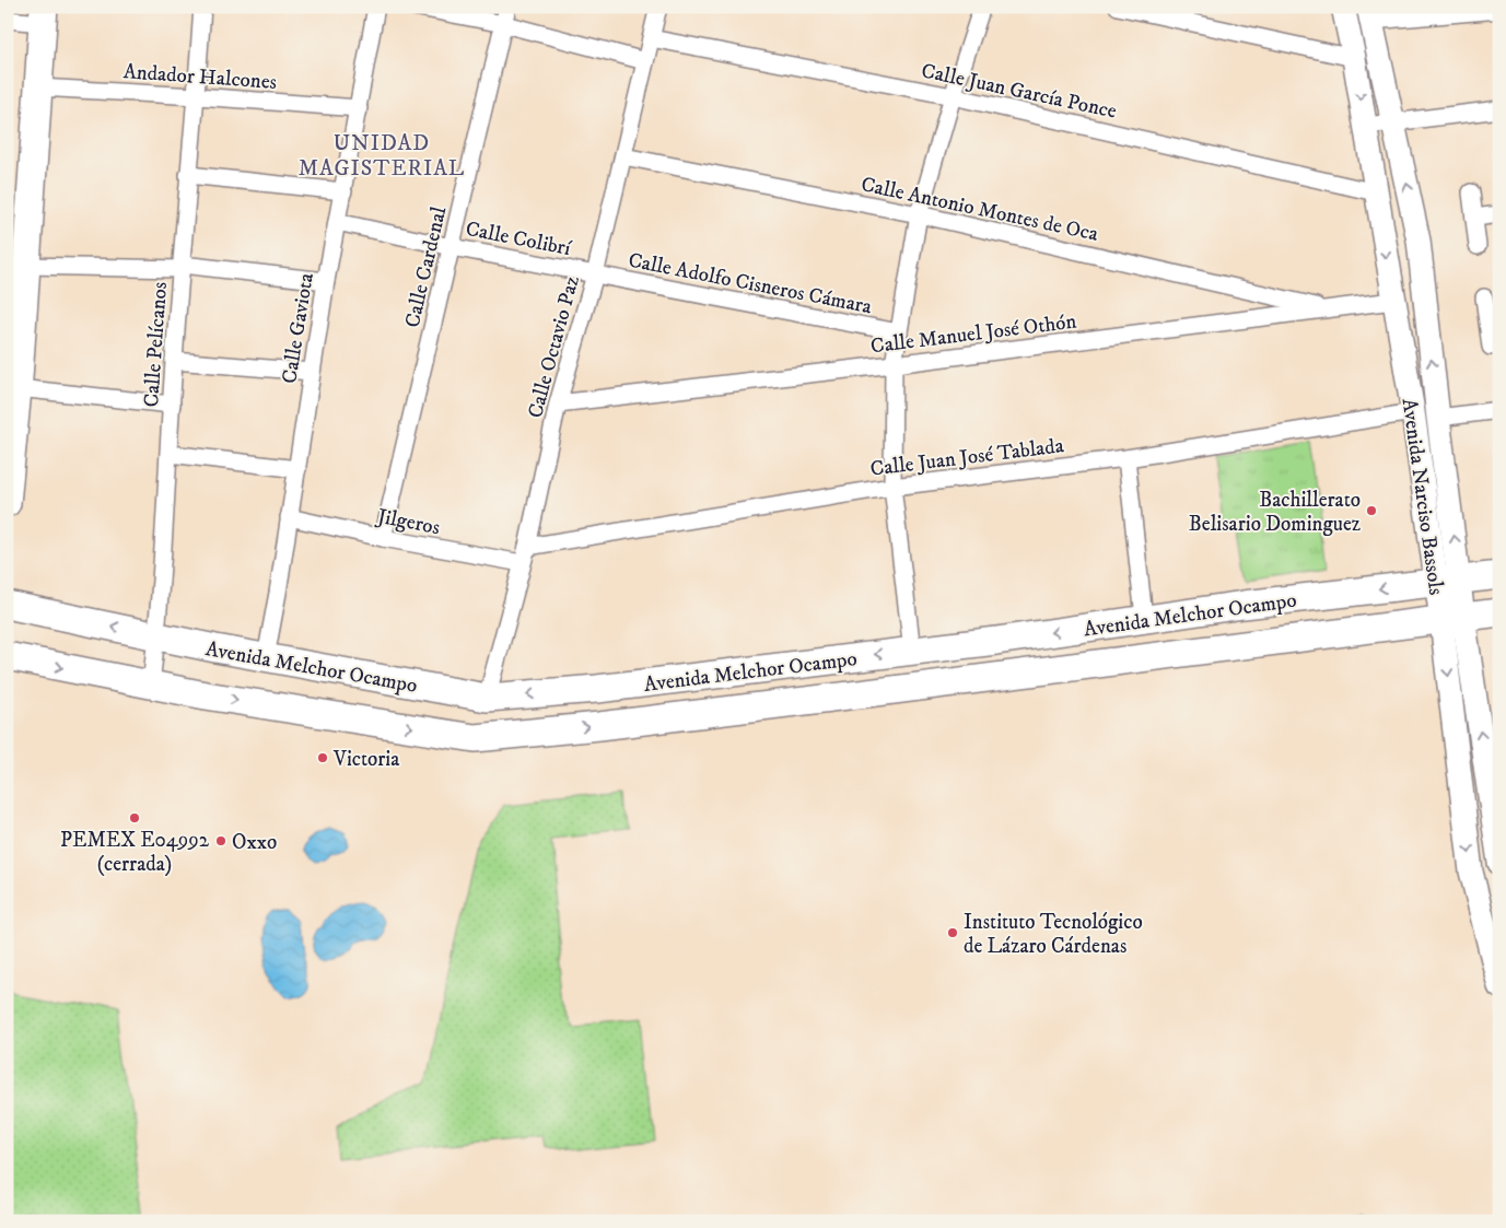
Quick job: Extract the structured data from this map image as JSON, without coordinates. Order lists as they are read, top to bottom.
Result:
{
  "streets": {
    "main road": ["Avenida Melchor Ocampo"],
    "street": [
      "Andador Halcones",
      "Calle Juan García Ponce",
      "Calle Antonio Montes de Oca",
      "Calle Colibrí",
      "Calle Cardenal",
      "Calle Adolfo Cisneros Cámara",
      "Calle Gaviota",
      "Calle Manuel José Othón",
      "Calle Pelícanos",
      "Calle Octavio Paz",
      "Calle Juan José Tablada",
      "Avenida Narciso Bassols",
      "Jilgeros"
    ]
  },
  "crossings": [
    ["Andador Halcones", "Calle Gaviota"],
    ["Andador Halcones", "Calle Pelícanos"],
    ["Calle Juan García Ponce", "Calle Octavio Paz"],
    ["Calle Juan García Ponce", "Avenida Narciso Bassols"],
    ["Calle Antonio Montes de Oca", "Calle Manuel José Othón"],
    ["Calle Antonio Montes de Oca", "Calle Octavio Paz"],
    ["Calle Colibrí", "Calle Cardenal"],
    ["Calle Colibrí", "Calle Adolfo Cisneros Cámara"],
    ["Calle Colibrí", "Calle Gaviota"],
    ["Calle Colibrí", "Calle Octavio Paz"],
    ["Calle Cardenal", "Jilgeros"],
    ["Calle Adolfo Cisneros Cámara", "Calle Octavio Paz"],
    ["Calle Gaviota", "Jilgeros"],
    ["Calle Gaviota", "Avenida Melchor Ocampo"],
    ["Calle Manuel José Othón", "Calle Octavio Paz"],
    ["Calle Manuel José Othón", "Avenida Narciso Bassols"],
    ["Calle Pelícanos", "Avenida Melchor Ocampo"],
    ["Calle Octavio Paz", "Calle Juan José Tablada"],
    ["Calle Octavio Paz", "Jilgeros"],
    ["Calle Octavio Paz", "Avenida Melchor Ocampo"],
    ["Calle Juan José Tablada", "Avenida Narciso Bassols"],
    ["Calle Juan José Tablada", "Jilgeros"],
    ["Avenida Narciso Bassols", "Avenida Melchor Ocampo"]
  ],
  "districts": ["UNIDAD MAGISTERIAL"],
  "places": [
    "Bachillerato Belisario Dominguez",
    "Victoria",
    "PEMEX E04992 (cerrada)",
    "Oxxo",
    "Instituto Tecnológico de Lázaro Cárdenas"
  ]
}
